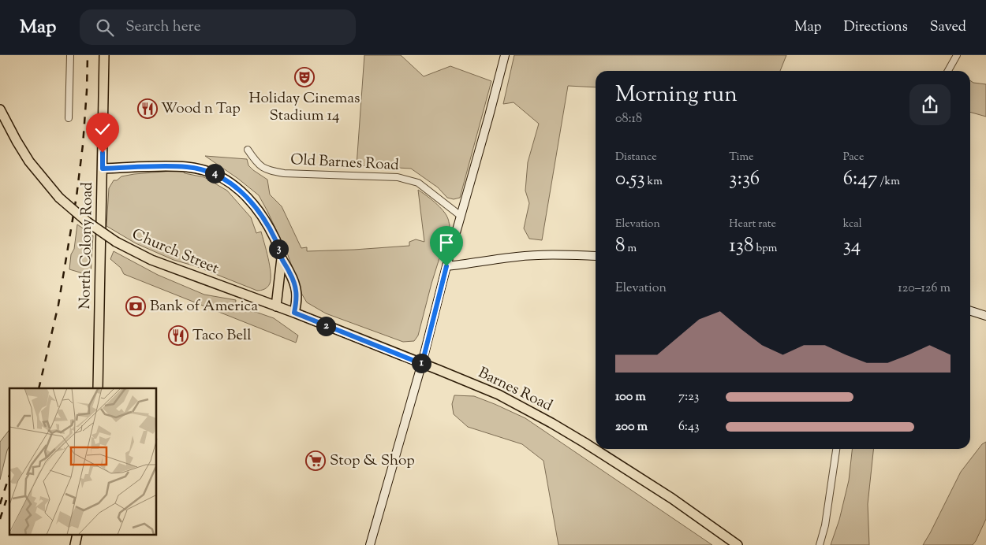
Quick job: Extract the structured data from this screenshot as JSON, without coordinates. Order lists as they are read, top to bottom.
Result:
{
  "streets": {
    "main road": ["North Colony Road", "Church Street", "Barnes Road"],
    "street": ["Old Barnes Road"]
  },
  "crossings": [
    ["Church Street", "Barnes Road"]
  ],
  "places": {
    "theatre": ["Holiday Cinemas Stadium 14"],
    "restaurant": ["Wood n Tap", "Taco Bell"],
    "bank": ["Bank of America"],
    "supermarket": ["Stop & Shop"]
  },
  "page": {
    "header": "Map",
    "search": "Search here",
    "nav": ["Map", "Directions", "Saved"],
    "heading": ["Morning run", "08:18"],
    "stats": [
      ["Distance", "0.53 km"],
      ["Time", "3:36"],
      ["Pace", "6:47 /km"],
      ["Elevation", "8 m"],
      ["Heart rate", "138 bpm"],
      ["kcal", "34"]
    ],
    "pins": [
      "4",
      "3",
      "2",
      "1"
    ],
    "chart": ["Elevation", "120–126 m"],
    "list": [
      {
        "name": "100 m",
        "note": "7:23"
      },
      {
        "name": "200 m",
        "note": "6:43"
      }
    ]
  }
}
